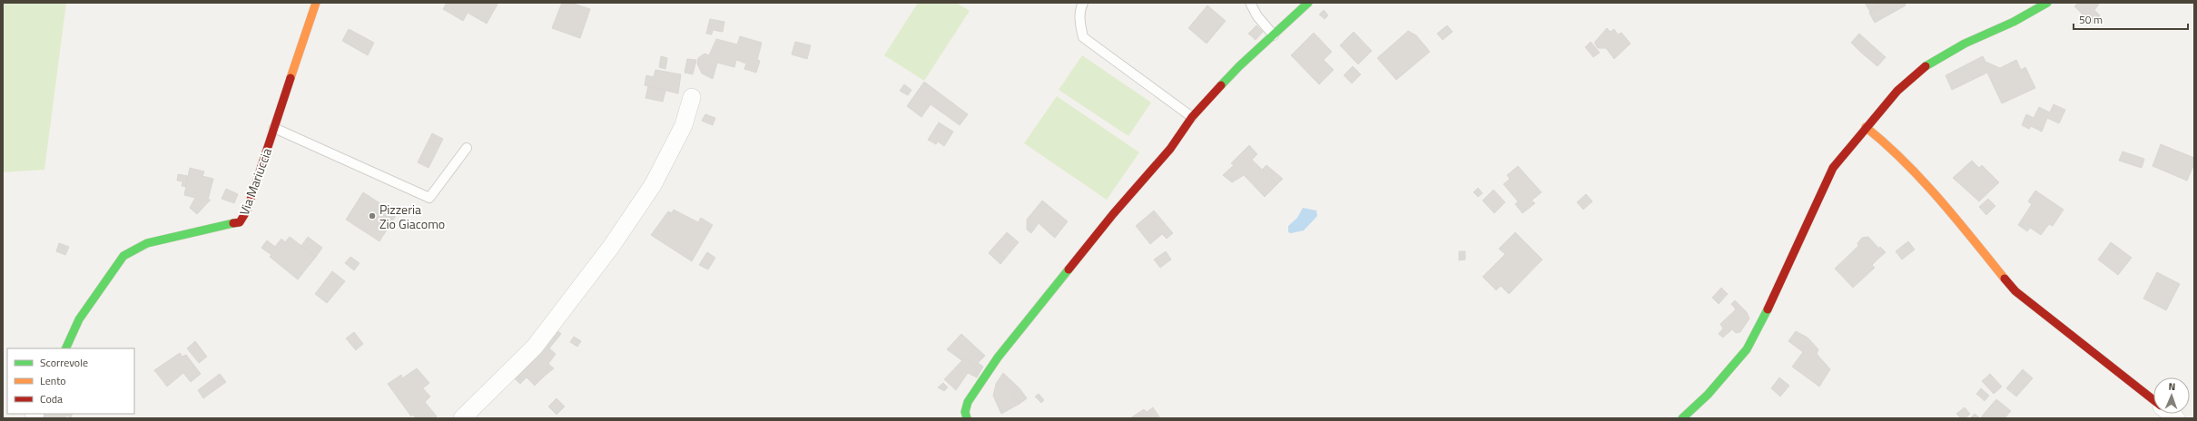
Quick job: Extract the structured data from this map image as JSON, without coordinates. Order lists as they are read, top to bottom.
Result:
{
  "streets": {
    "street": ["Via Mariuccia"]
  },
  "places": ["Pizzeria Zio Giacomo"],
  "legend": ["Scorrevole", "Lento", "Coda"],
  "scale_bar": "50 m",
  "north": "top"
}
